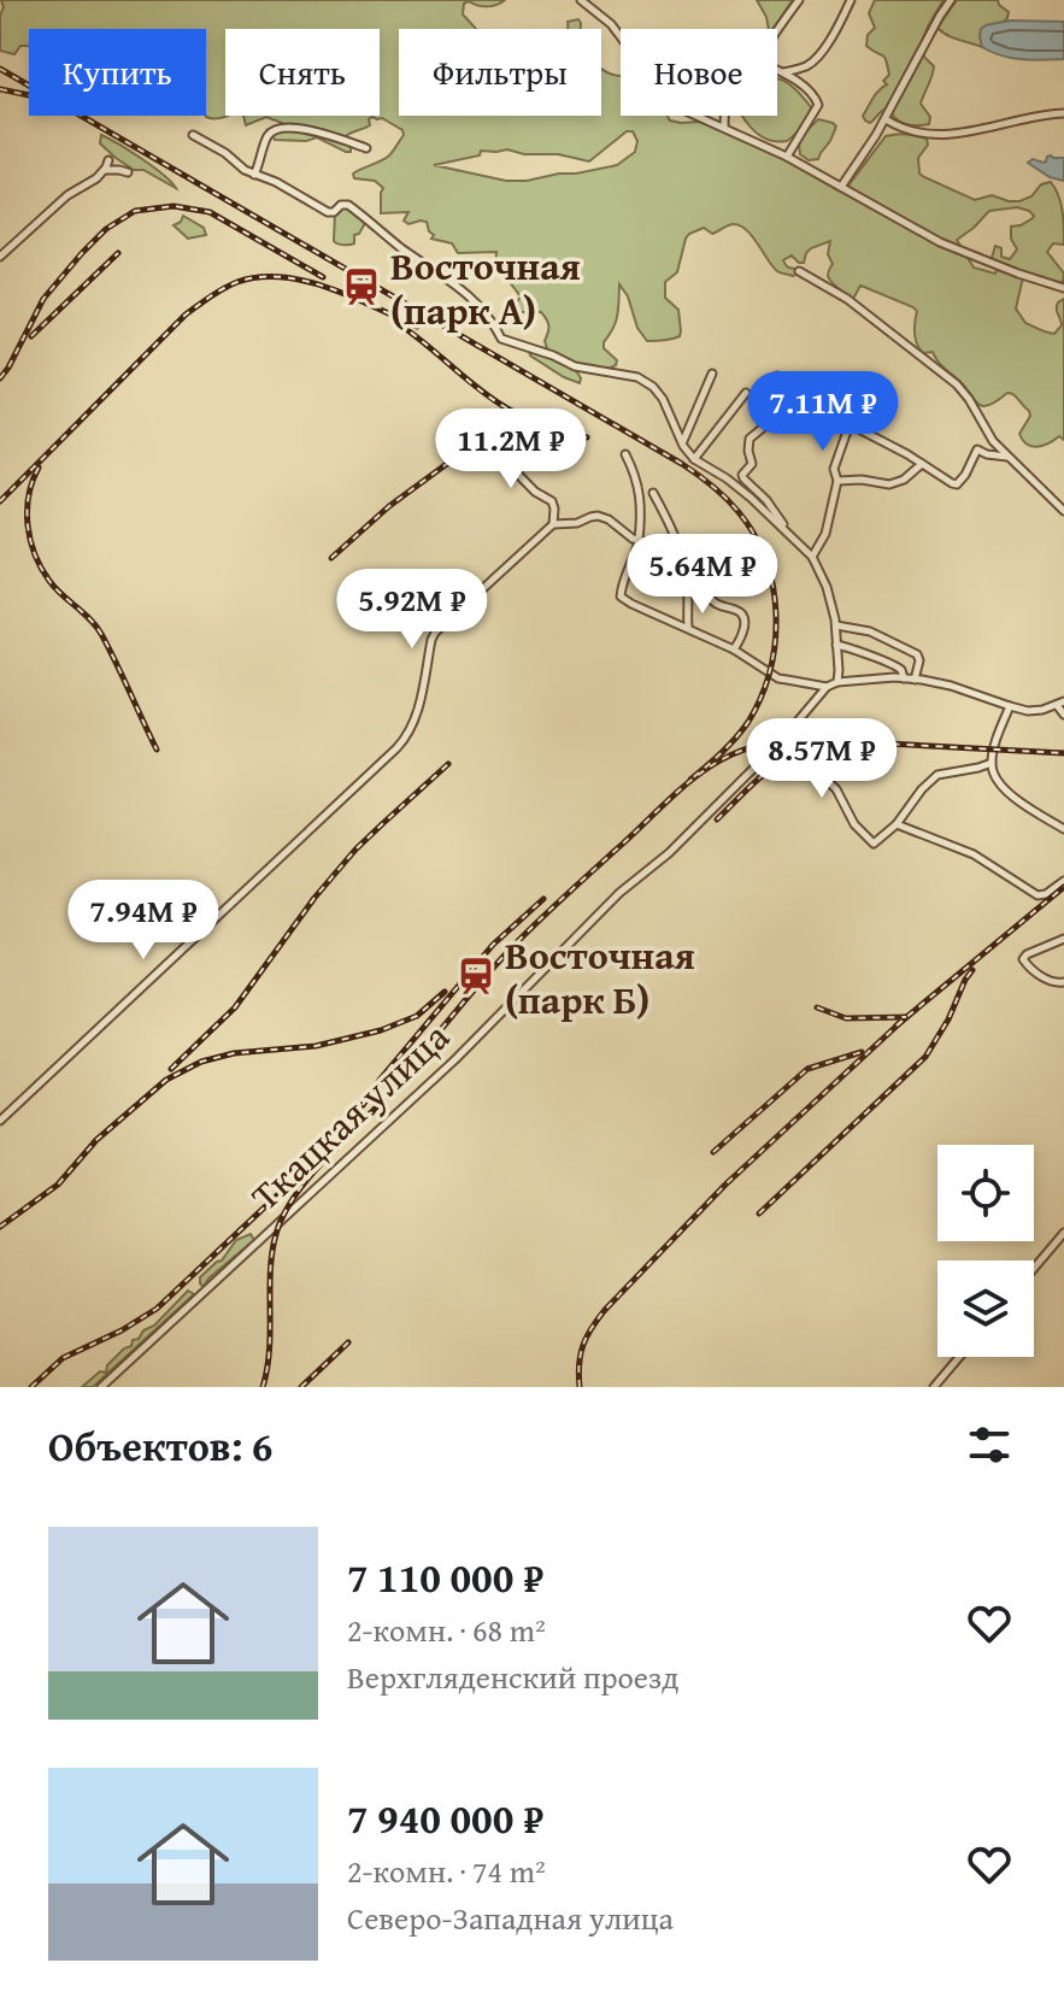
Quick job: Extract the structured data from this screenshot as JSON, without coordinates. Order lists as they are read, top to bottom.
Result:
{
  "streets": {
    "street": ["Ткацкая улица"]
  },
  "places": {
    "station": ["Восточная (парк А)", "Восточная (парк Б)"]
  },
  "page": {
    "chip": [
      "Купить",
      "Снять",
      "Фильтры",
      "Новое"
    ],
    "price": [
      "7.11M ₽",
      "11.2M ₽",
      "5.64M ₽",
      "5.92M ₽",
      "8.57M ₽",
      "7.94M ₽"
    ],
    "heading": "Объектов: 6",
    "list": [
      {
        "name": "7 110 000 ₽",
        "note": "2-комн. · 68 m² · Верхгляденский проезд"
      },
      {
        "name": "7 940 000 ₽",
        "note": "2-комн. · 74 m² · Северо-Западная улица"
      }
    ]
  }
}
